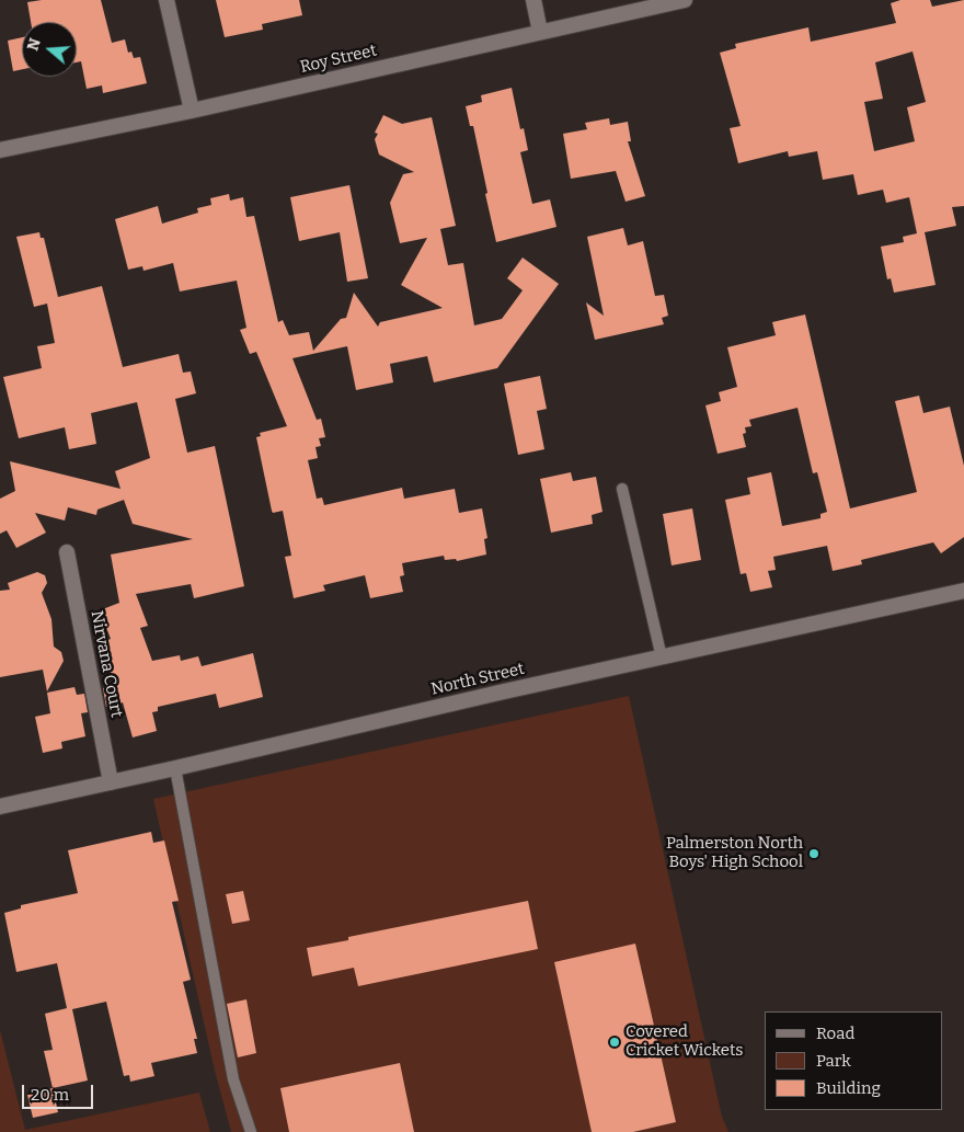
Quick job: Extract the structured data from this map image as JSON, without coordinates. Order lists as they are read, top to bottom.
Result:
{
  "streets": {
    "street": ["Roy Street", "Nirvana Court", "North Street"]
  },
  "crossings": [
    ["Nirvana Court", "North Street"]
  ],
  "places": ["Palmerston North Boys' High School", "Covered Cricket Wickets"],
  "legend": ["Road", "Park", "Building"],
  "scale_bar": "20 m",
  "north": "left"
}
